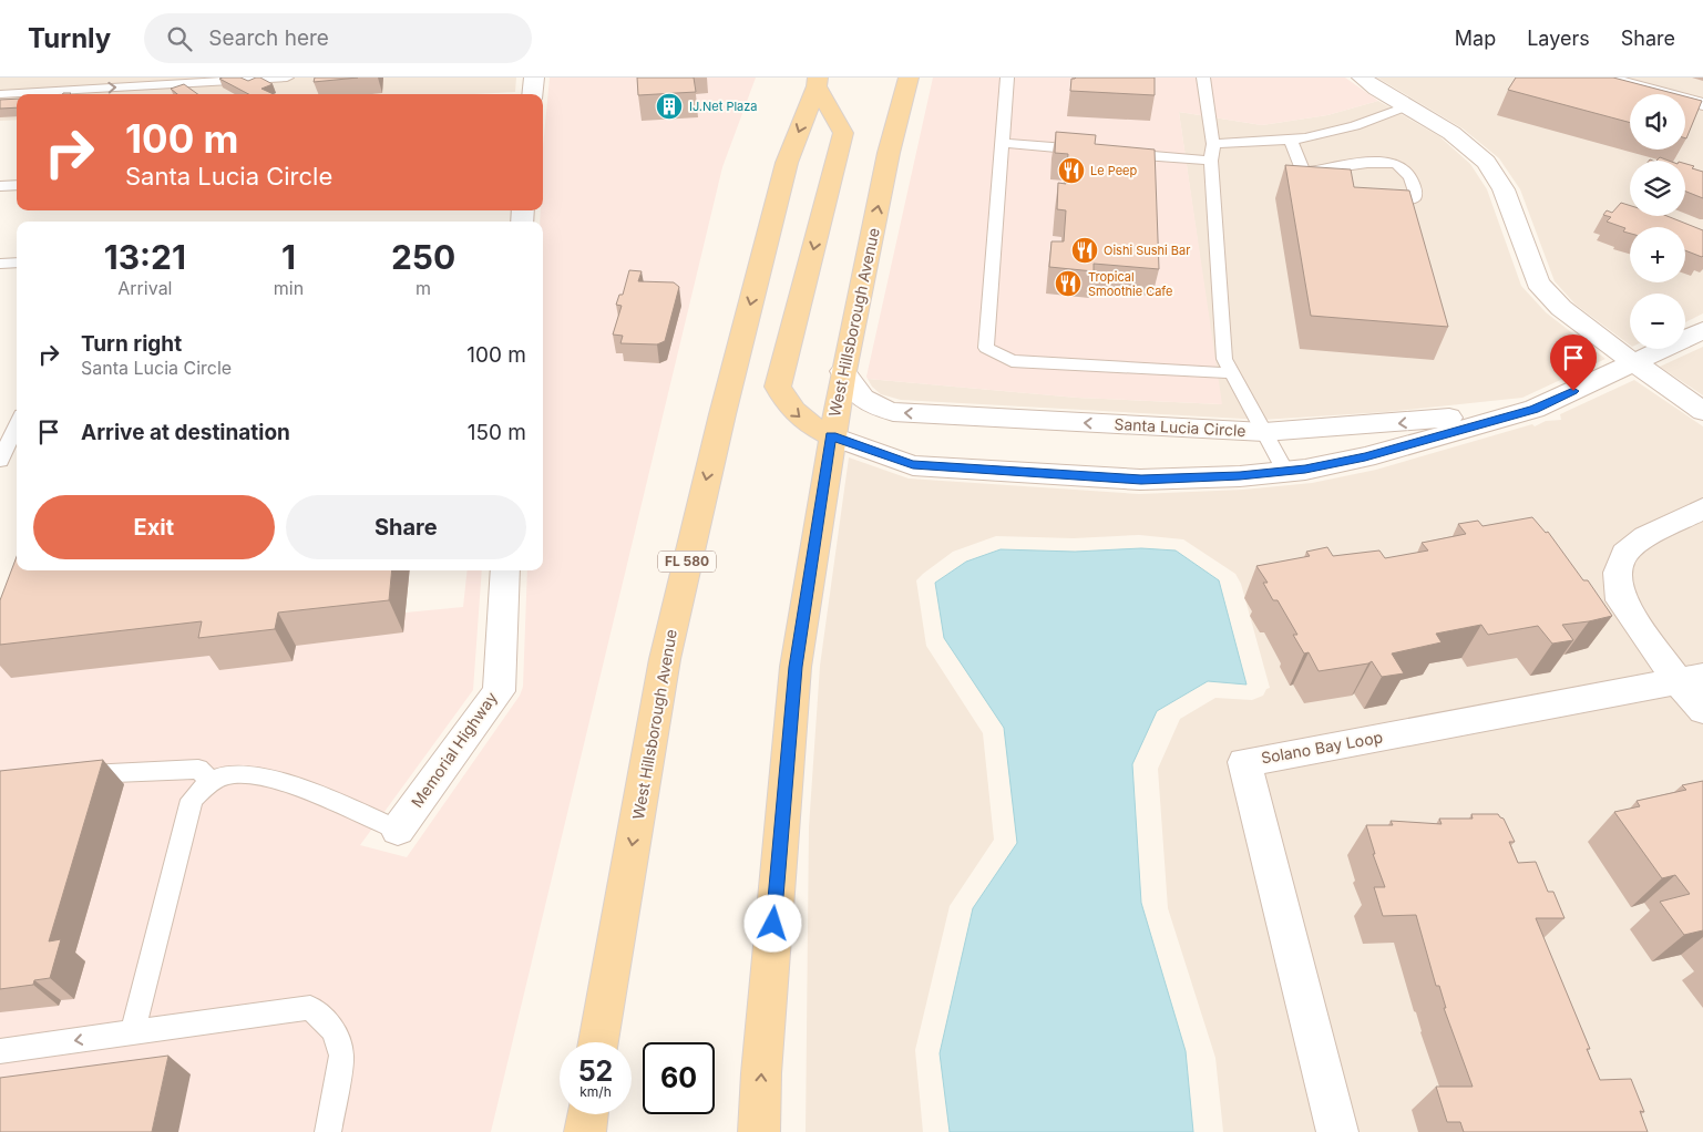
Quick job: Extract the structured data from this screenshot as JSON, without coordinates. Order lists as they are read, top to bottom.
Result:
{
  "streets": {
    "main road": ["West Hillsborough Avenue", "FL 580"],
    "street": ["Santa Lucia Circle", "Solano Bay Loop", "Memorial Highway"]
  },
  "crossings": [
    ["West Hillsborough Avenue", "Santa Lucia Circle"]
  ],
  "places": {
    "building": ["IJ.Net Plaza"],
    "restaurant": ["Le Peep", "Oishi Sushi Bar", "Tropical Smoothie Cafe"]
  },
  "page": {
    "header": "Turnly",
    "search": "Search here",
    "nav": ["Map", "Layers", "Share"],
    "map_buttons": ["+", "−"],
    "turn": ["100 m", "Santa Lucia Circle"],
    "eta": [
      "13:21",
      "Arrival",
      "1",
      "min",
      "250",
      "m"
    ],
    "list": [
      {
        "name": "Turn right",
        "note": "Santa Lucia Circle",
        "value": "100 m"
      },
      {
        "name": "Arrive at destination",
        "value": "150 m"
      }
    ],
    "buttons": ["Exit", "Share"],
    "speed": "52 km/h",
    "limit": "60"
  }
}
